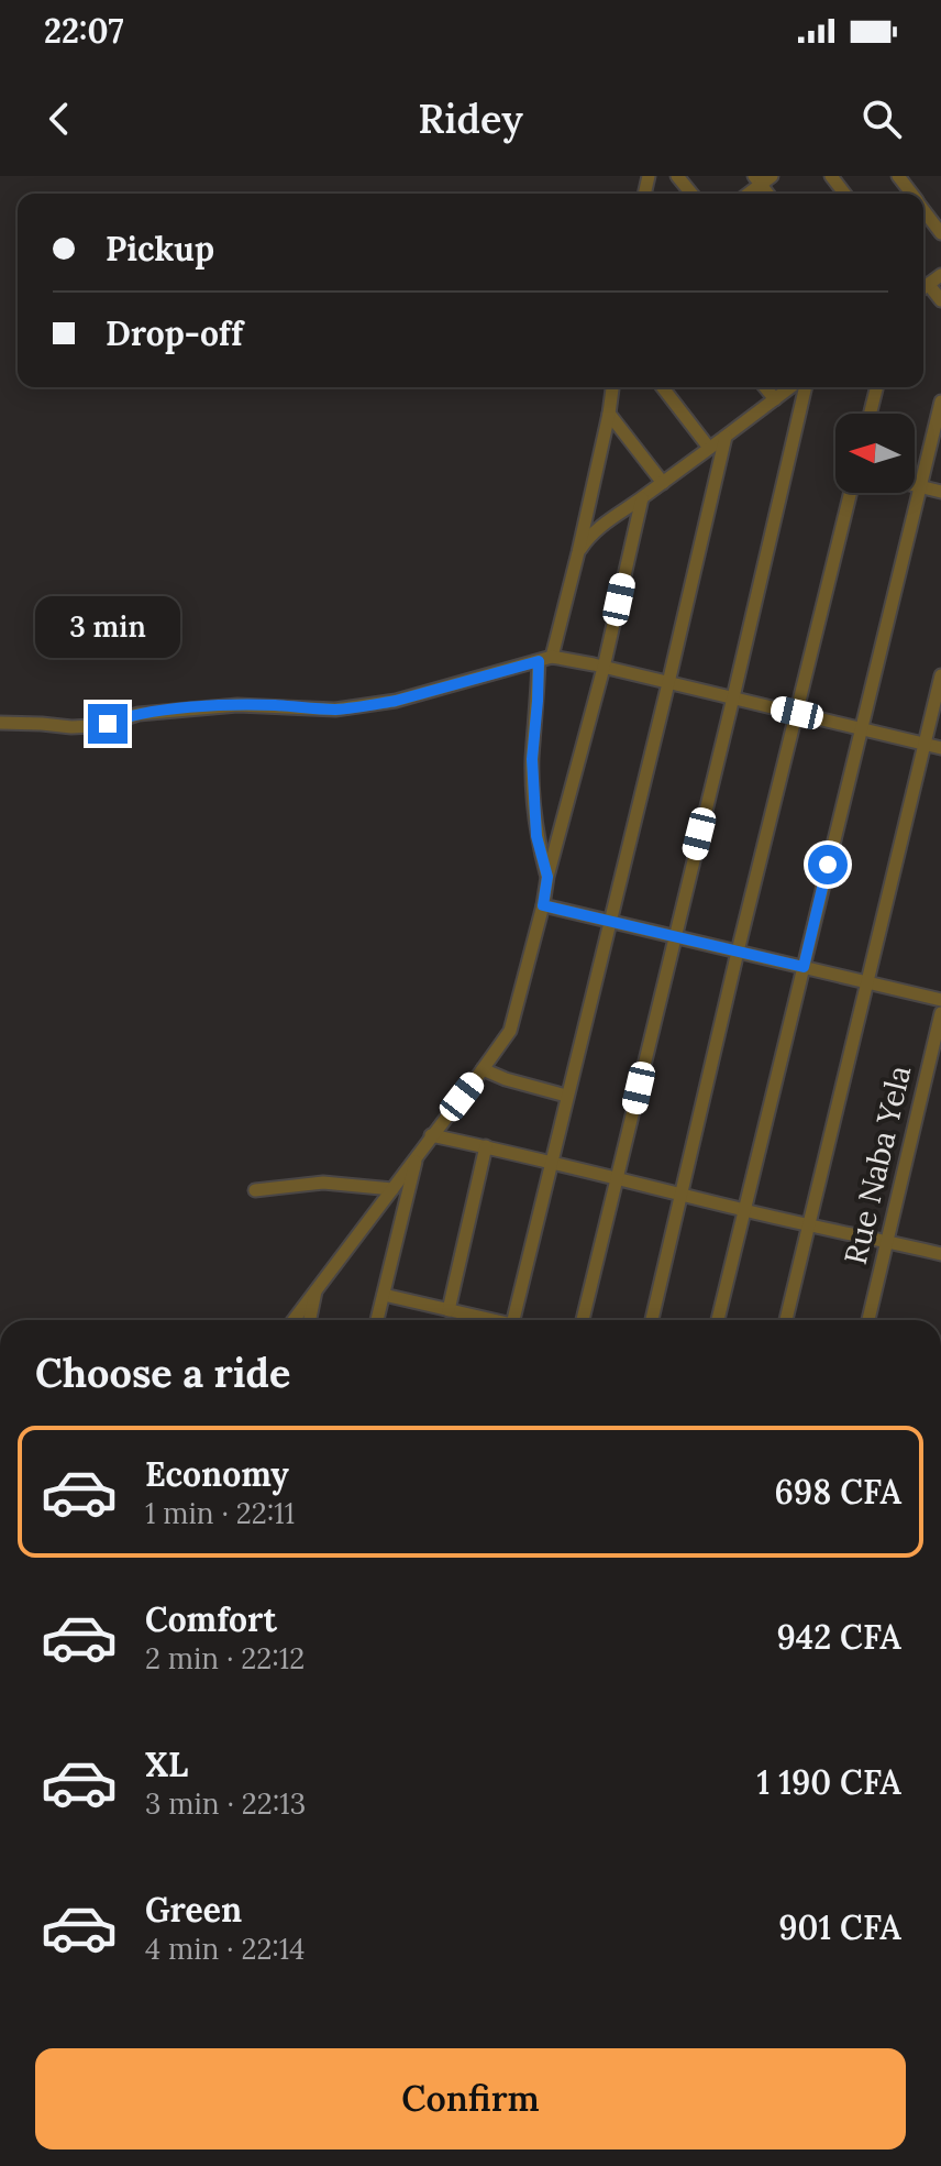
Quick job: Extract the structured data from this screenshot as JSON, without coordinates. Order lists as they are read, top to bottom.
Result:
{
  "streets": {
    "street": ["Rue Naba Yela"]
  },
  "north": "left",
  "page": {
    "status": "22:07",
    "header": "Ridey",
    "banner": ["Pickup", "Drop-off"],
    "bubble": "3 min",
    "heading": "Choose a ride",
    "list": [
      {
        "name": "Economy",
        "note": "1 min · 22:11",
        "value": "698 CFA"
      },
      {
        "name": "Comfort",
        "note": "2 min · 22:12",
        "value": "942 CFA"
      },
      {
        "name": "XL",
        "note": "3 min · 22:13",
        "value": "1 190 CFA"
      },
      {
        "name": "Green",
        "note": "4 min · 22:14",
        "value": "901 CFA"
      }
    ],
    "buttons": "Confirm"
  }
}
